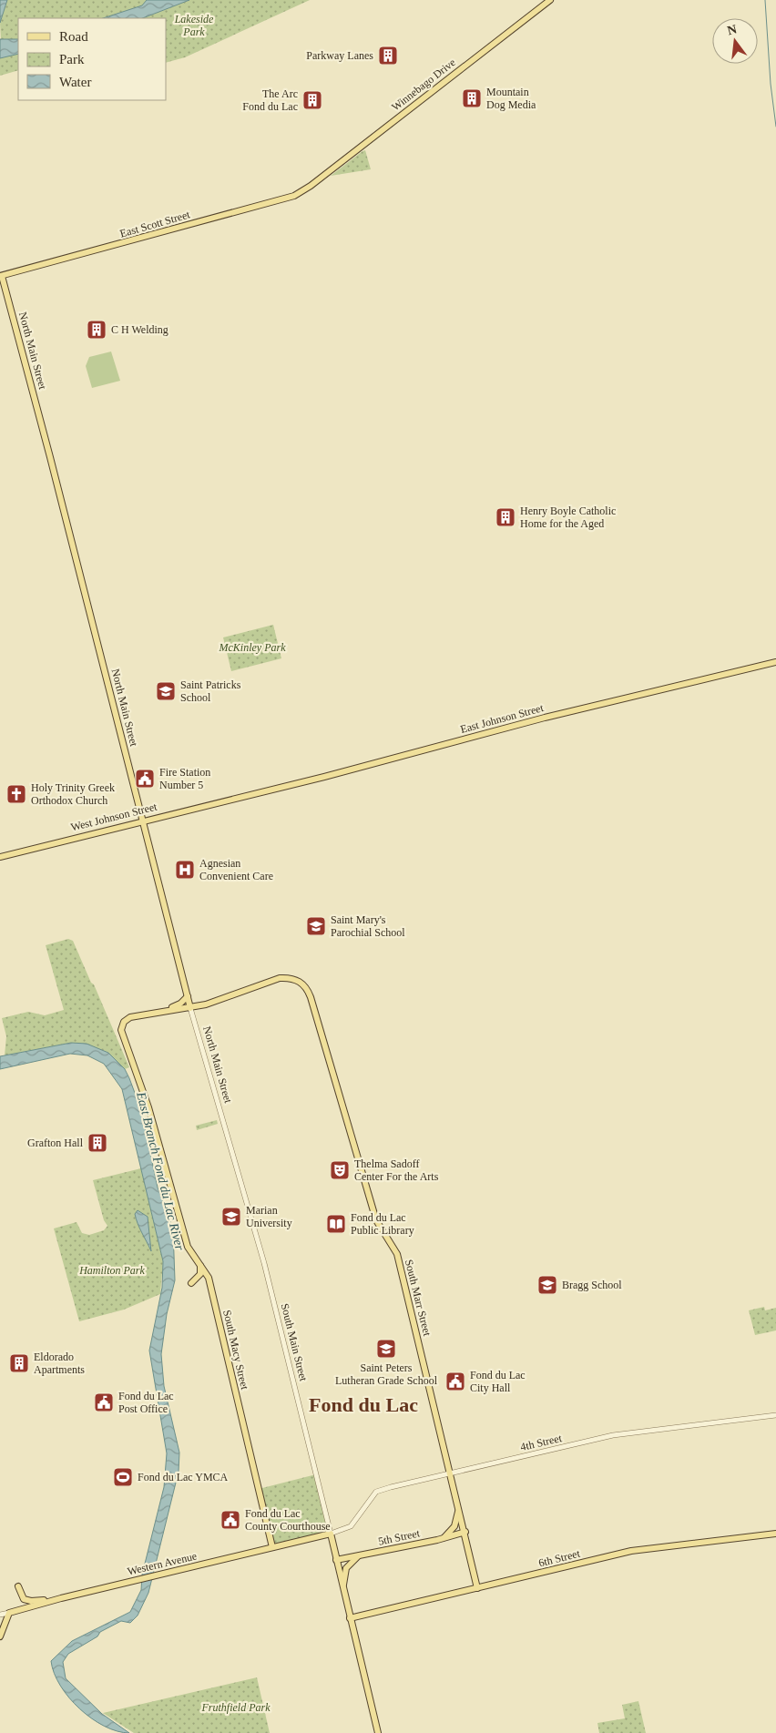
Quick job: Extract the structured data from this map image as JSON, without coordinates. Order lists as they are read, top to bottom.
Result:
{
  "streets": {
    "main road": [
      "Winnebago Drive",
      "East Scott Street",
      "North Main Street",
      "East Johnson Street",
      "West Johnson Street",
      "South Marr Street",
      "South Main Street",
      "South Macy Street",
      "5th Street",
      "6th Street",
      "Western Avenue"
    ],
    "street": ["4th Street"]
  },
  "crossings": [
    ["Winnebago Drive", "East Scott Street"],
    ["East Scott Street", "North Main Street"],
    ["North Main Street", "West Johnson Street"],
    ["North Main Street", "South Main Street"],
    ["East Johnson Street", "West Johnson Street"],
    ["South Marr Street", "4th Street"],
    ["South Marr Street", "5th Street"],
    ["South Marr Street", "6th Street"],
    ["South Main Street", "4th Street"],
    ["South Main Street", "5th Street"],
    ["South Main Street", "6th Street"],
    ["South Main Street", "Western Avenue"],
    ["South Macy Street", "Western Avenue"],
    ["4th Street", "Western Avenue"]
  ],
  "districts": ["Fond du Lac"],
  "water": ["East Branch Fond du Lac River"],
  "parks": [
    "Lakeside Park",
    "McKinley Park",
    "Hamilton Park",
    "Fruthfield Park"
  ],
  "places": {
    "building": [
      "Parkway Lanes",
      "Mountain Dog Media",
      "The Arc Fond du Lac",
      "C H Welding",
      "Henry Boyle Catholic Home for the Aged",
      "Grafton Hall",
      "Eldorado Apartments"
    ],
    "school or university": [
      "Saint Patricks School",
      "Saint Mary's Parochial School",
      "Marian University",
      "Bragg School",
      "Saint Peters Lutheran Grade School"
    ],
    "public building": [
      "Fire Station Number 5",
      "Fond du Lac City Hall",
      "Fond du Lac Post Office",
      "Fond du Lac County Courthouse"
    ],
    "church": ["Holy Trinity Greek Orthodox Church"],
    "hospital": ["Agnesian Convenient Care"],
    "theatre": ["Thelma Sadoff Center For the Arts"],
    "library": ["Fond du Lac Public Library"],
    "sports": ["Fond du Lac YMCA"]
  },
  "legend": ["Road", "Park", "Water"],
  "north": "top"
}
